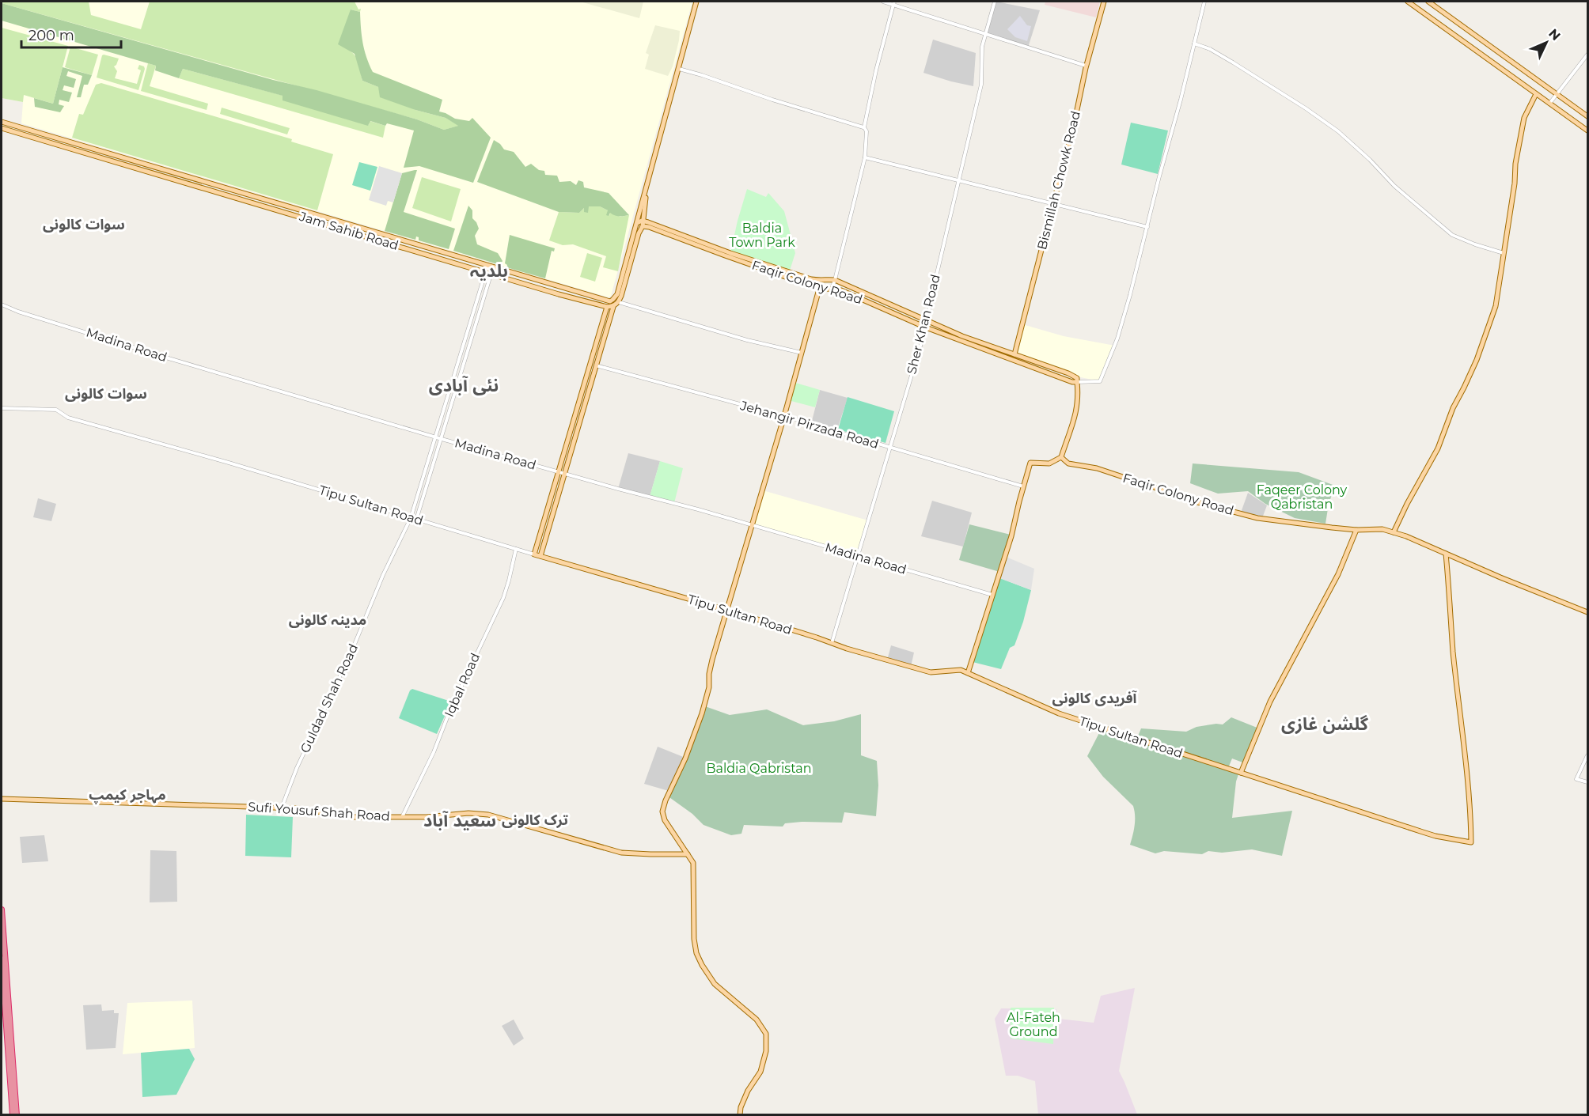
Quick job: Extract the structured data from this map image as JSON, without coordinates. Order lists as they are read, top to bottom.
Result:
{
  "streets": {
    "main road": [
      "Bismillah Chowk Road",
      "Jam Sahib Road",
      "Faqir Colony Road",
      "Tipu Sultan Road",
      "Sufi Yousuf Shah Road"
    ],
    "street": [
      "Sher Khan Road",
      "Madina Road",
      "Jehangir Pirzada Road",
      "Iqbal Road",
      "Guldad Shah Road"
    ]
  },
  "crossings": [
    ["Bismillah Chowk Road", "Faqir Colony Road"],
    ["Jam Sahib Road", "Guldad Shah Road"],
    ["Faqir Colony Road", "Sher Khan Road"],
    ["Faqir Colony Road", "Tipu Sultan Road"],
    ["Sher Khan Road", "Madina Road"],
    ["Sher Khan Road", "Jehangir Pirzada Road"],
    ["Sher Khan Road", "Tipu Sultan Road"],
    ["Madina Road", "Guldad Shah Road"],
    ["Tipu Sultan Road", "Iqbal Road"],
    ["Tipu Sultan Road", "Guldad Shah Road"],
    ["Iqbal Road", "Sufi Yousuf Shah Road"],
    ["Guldad Shah Road", "Sufi Yousuf Shah Road"]
  ],
  "districts": [
    "سوات کالونی",
    "بلدیہ",
    "نئی آبادی",
    "سوات کالونی",
    "مدینہ کالونی",
    "آفریدی کالونی",
    "گلشن غازی",
    "مہاجر کیمپ",
    "سعید آباد",
    "ترک کالونی"
  ],
  "parks": [
    "Baldia Town Park",
    "Faqeer Colony Qabristan",
    "Baldia Qabristan",
    "Al-Fateh Ground"
  ],
  "scale_bar": "200 m",
  "north": "top right"
}
